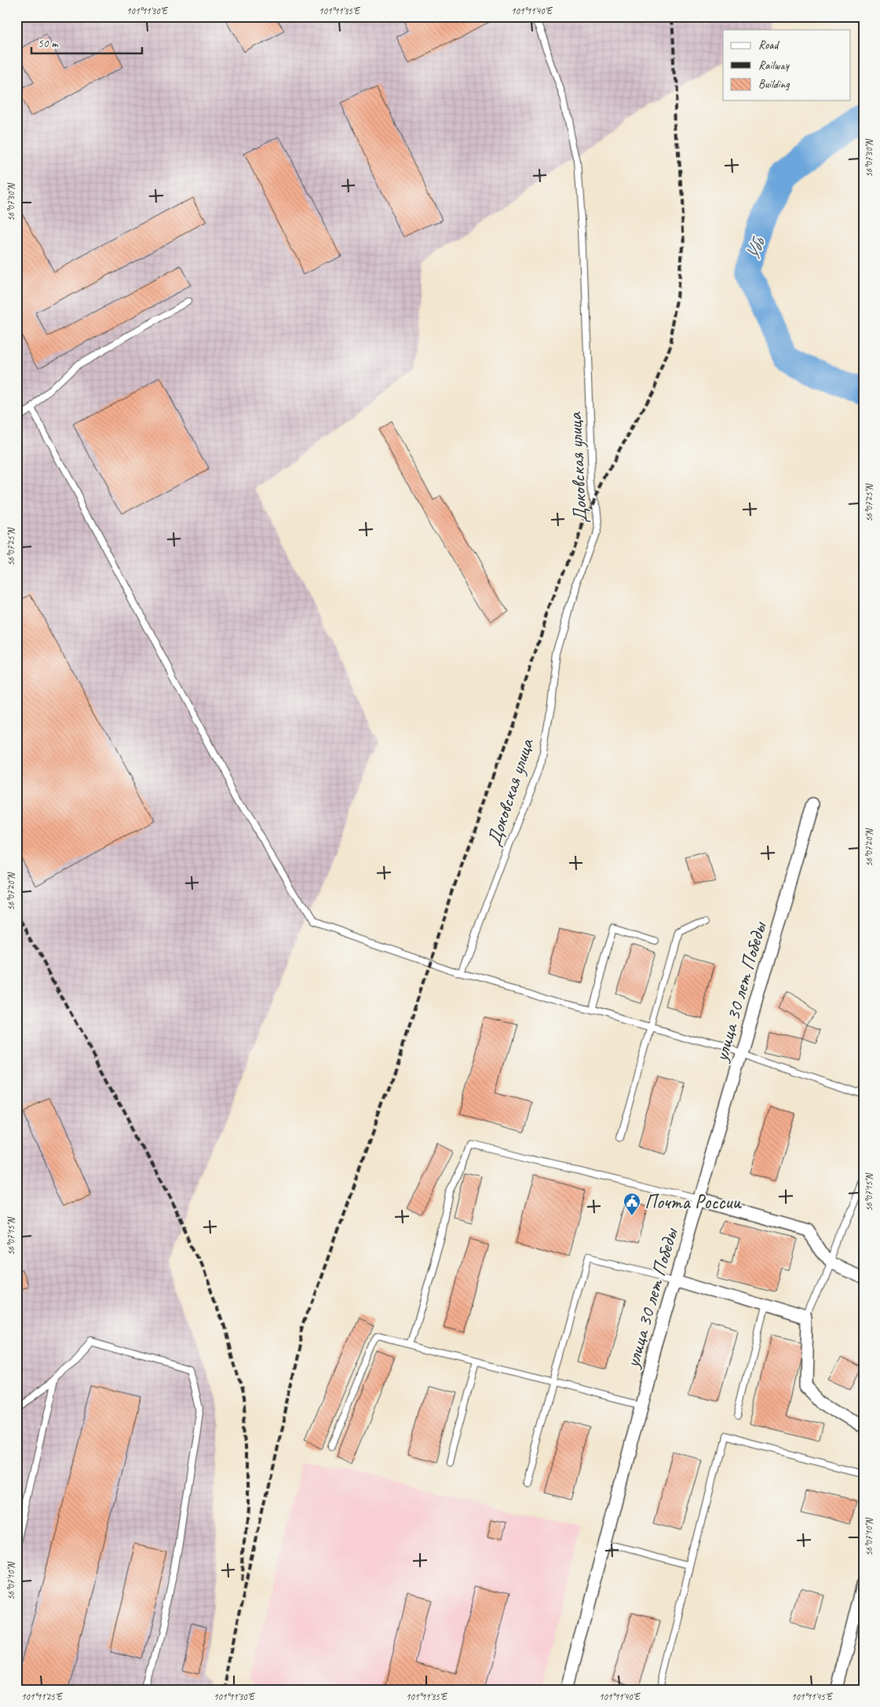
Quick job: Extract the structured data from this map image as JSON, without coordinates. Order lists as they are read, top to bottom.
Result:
{
  "streets": {
    "street": ["улица 30 лет Победы"],
    "lane": ["Доковская улица"]
  },
  "water": ["Убь"],
  "places": {
    "public building": ["Почта России"]
  },
  "legend": ["Road", "Railway", "Building"],
  "scale_bar": "50 m",
  "coordinates": [
    "101°11'30\"E",
    "101°11'35\"E",
    "101°11'40\"E",
    "56°07'30\"N",
    "56°07'25\"N",
    "56°07'20\"N",
    "56°07'15\"N",
    "56°07'10\"N",
    "101°11'25\"E",
    "101°11'45\"E"
  ]
}
